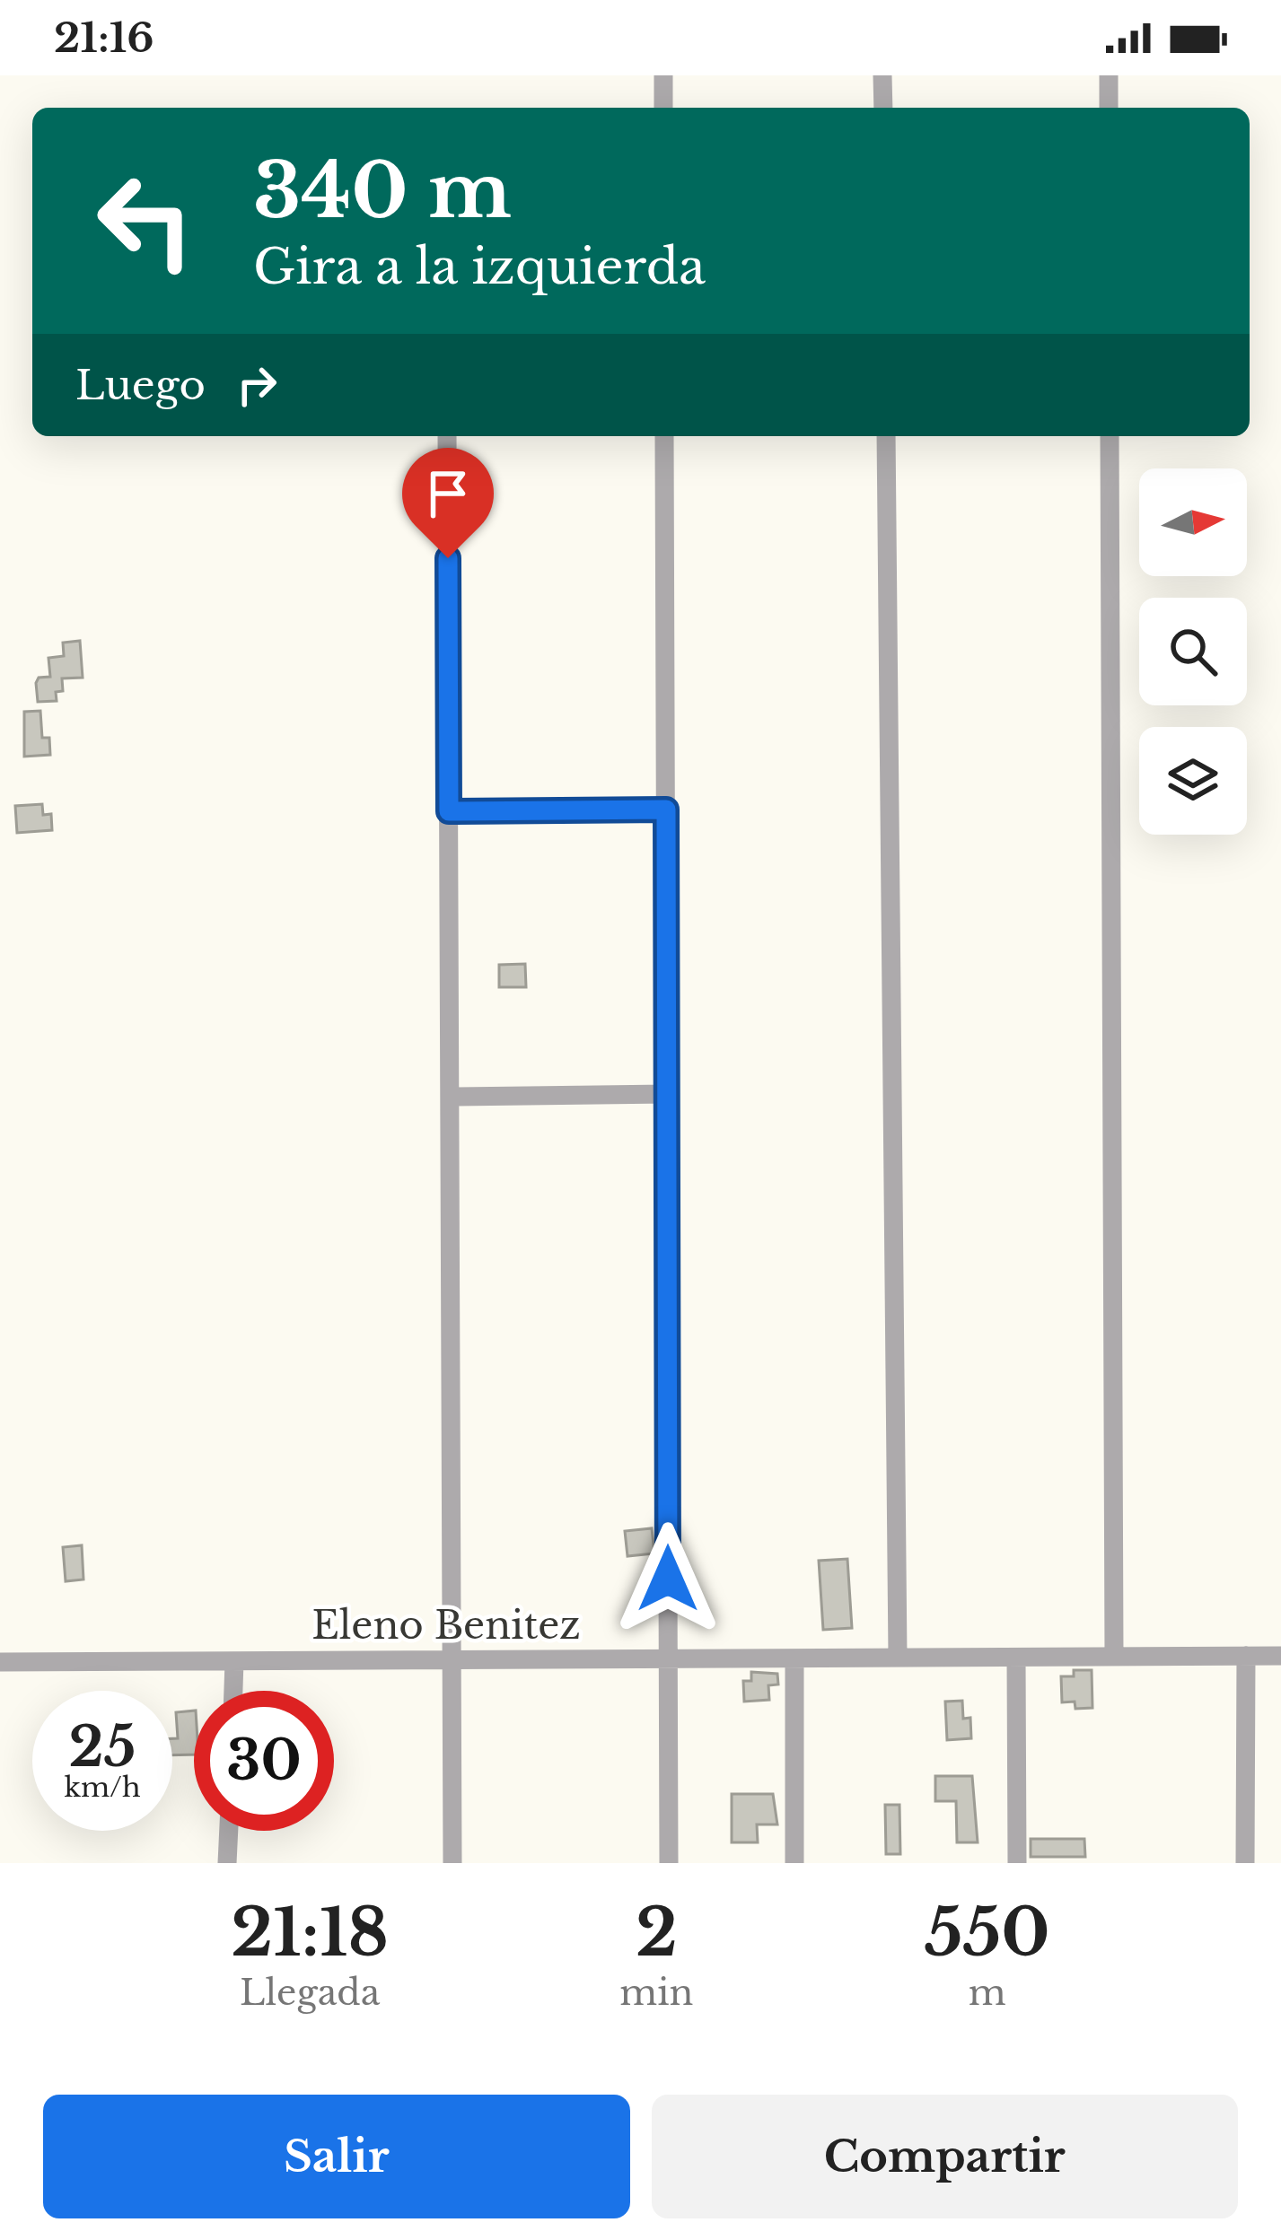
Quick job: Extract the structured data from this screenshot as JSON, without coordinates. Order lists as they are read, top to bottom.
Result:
{
  "streets": {
    "street": ["Eleno Benitez"]
  },
  "north": "right",
  "page": {
    "status": "21:16",
    "turn": ["340 m", "Gira a la izquierda"],
    "then": "Luego",
    "speed": "25 km/h",
    "limit": "30",
    "eta": [
      "21:18",
      "Llegada",
      "2",
      "min",
      "550",
      "m"
    ],
    "buttons": ["Salir", "Compartir"]
  }
}
